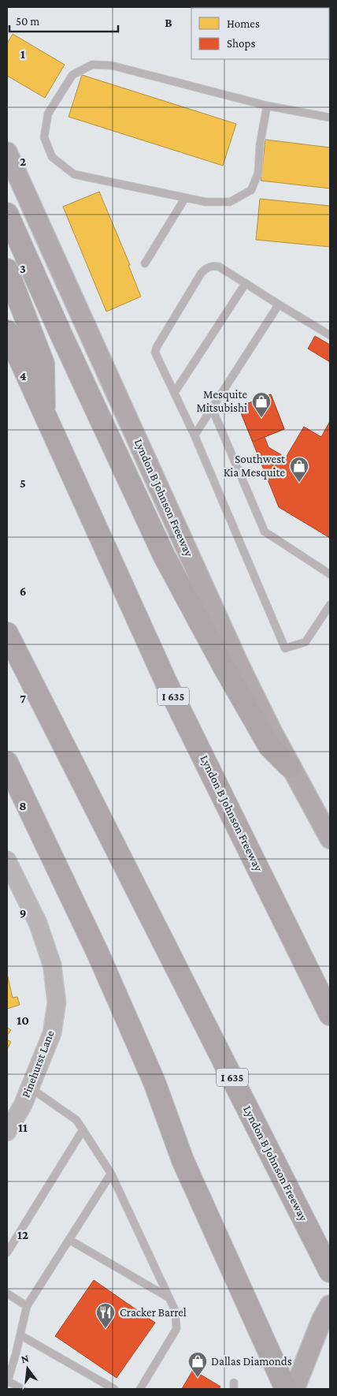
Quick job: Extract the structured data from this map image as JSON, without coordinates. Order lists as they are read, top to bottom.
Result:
{
  "streets": {
    "highway": ["Lyndon B Johnson Freeway", "I 635"],
    "street": ["Pinehurst Lane"]
  },
  "places": {
    "shop": ["Mesquite Mitsubishi", "Southwest Kia Mesquite", "Dallas Diamonds"],
    "restaurant": ["Cracker Barrel"]
  },
  "legend": ["Homes", "Shops"],
  "scale_bar": "50 m",
  "north": "top",
  "grid": {
    "columns": ["B"],
    "rows": [
      "1",
      "2",
      "3",
      "4",
      "5",
      "6",
      "7",
      "8",
      "9",
      "10",
      "11",
      "12"
    ]
  }
}
